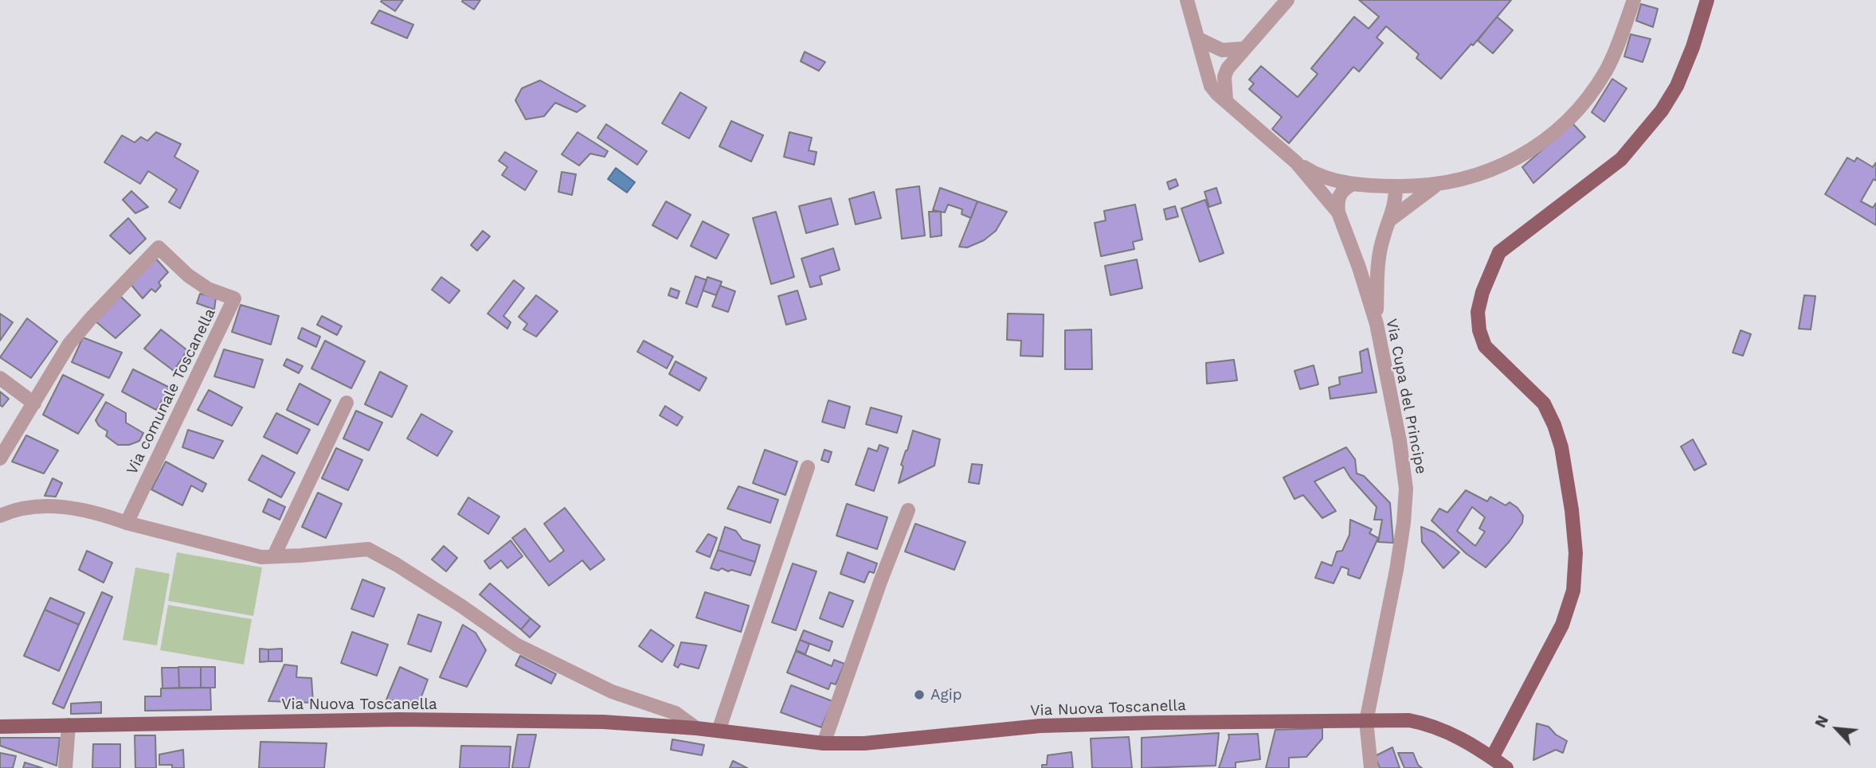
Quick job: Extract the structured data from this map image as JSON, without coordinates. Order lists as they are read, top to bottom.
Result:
{
  "streets": {
    "main road": ["Via Nuova Toscanella"],
    "street": ["Via comunale Toscanella", "Via Cupa del Principe"]
  },
  "crossings": [
    ["Via Cupa del Principe", "Via Nuova Toscanella"]
  ],
  "places": ["Agip"],
  "north": "top left"
}
